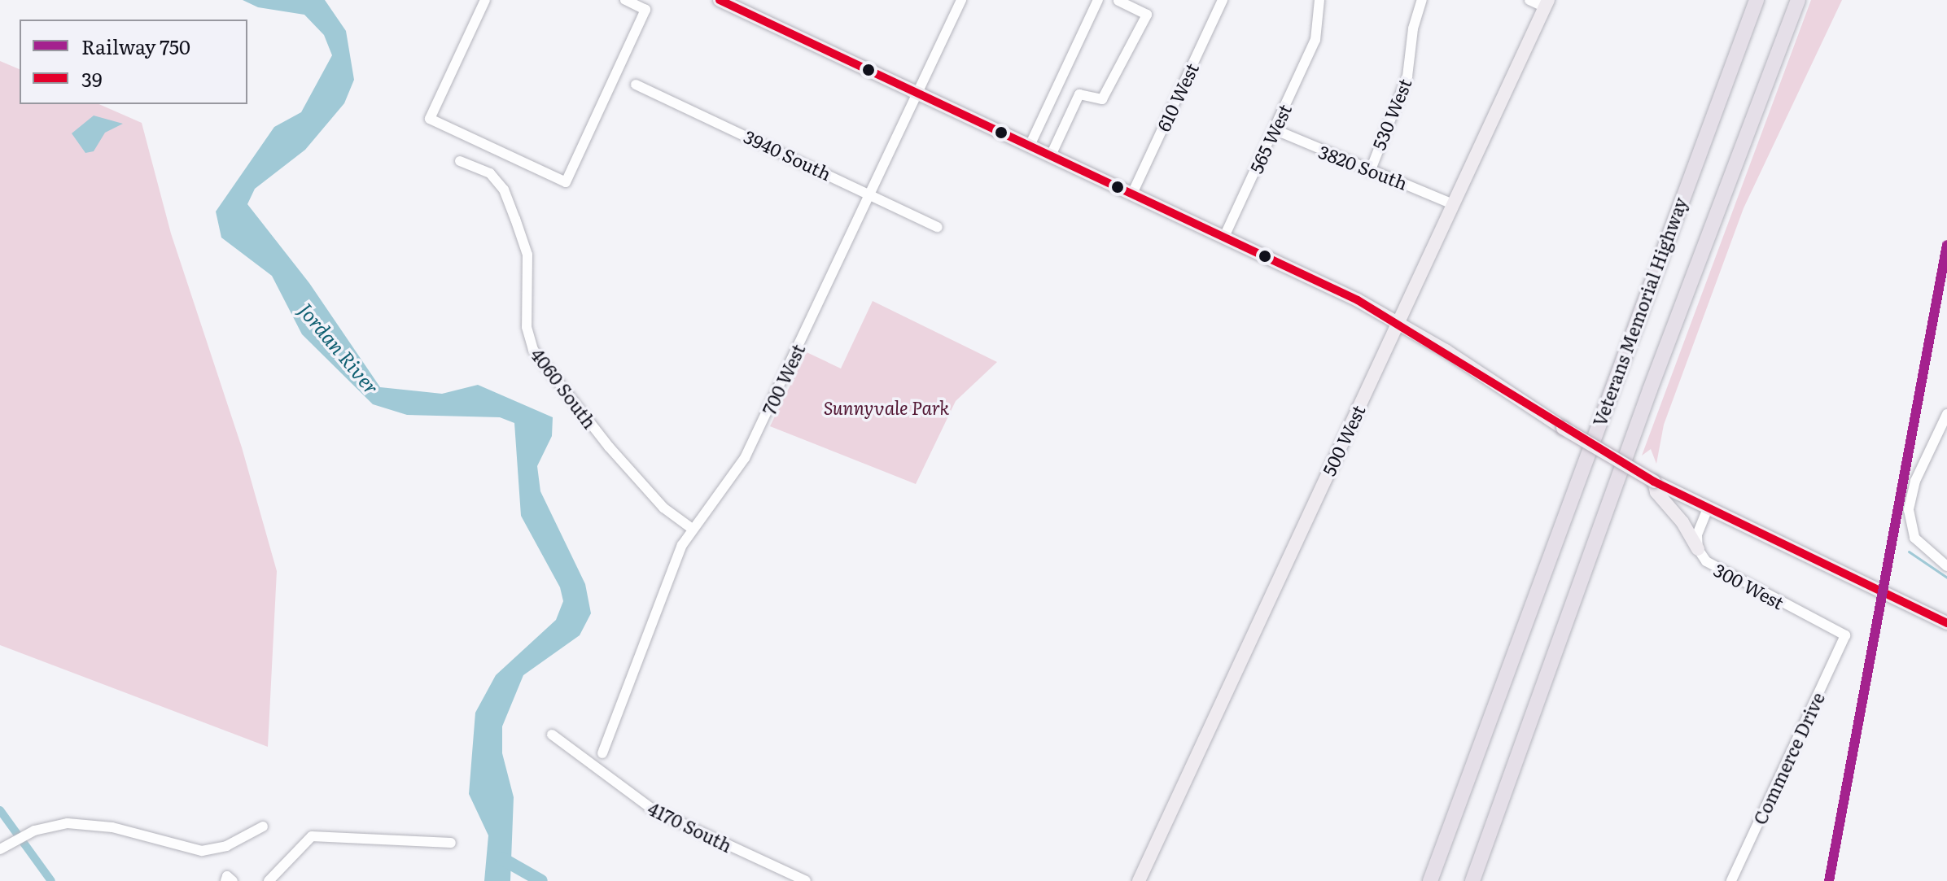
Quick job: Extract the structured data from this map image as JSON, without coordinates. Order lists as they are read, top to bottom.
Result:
{
  "streets": {
    "highway": ["Veterans Memorial Highway"],
    "main road": ["500 West"],
    "street": [
      "610 West",
      "530 West",
      "565 West",
      "3940 South",
      "3820 South",
      "700 West",
      "4060 South",
      "300 West",
      "Commerce Drive",
      "4170 South"
    ]
  },
  "crossings": [
    ["530 West", "3820 South"],
    ["565 West", "3820 South"],
    ["3940 South", "700 West"],
    ["3820 South", "500 West"],
    ["700 West", "4060 South"],
    ["300 West", "Commerce Drive"]
  ],
  "water": ["Jordan River"],
  "parks": ["Sunnyvale Park"],
  "lines": ["transit line 39", "rail line 750"],
  "legend": ["Railway 750", "39"]
}
